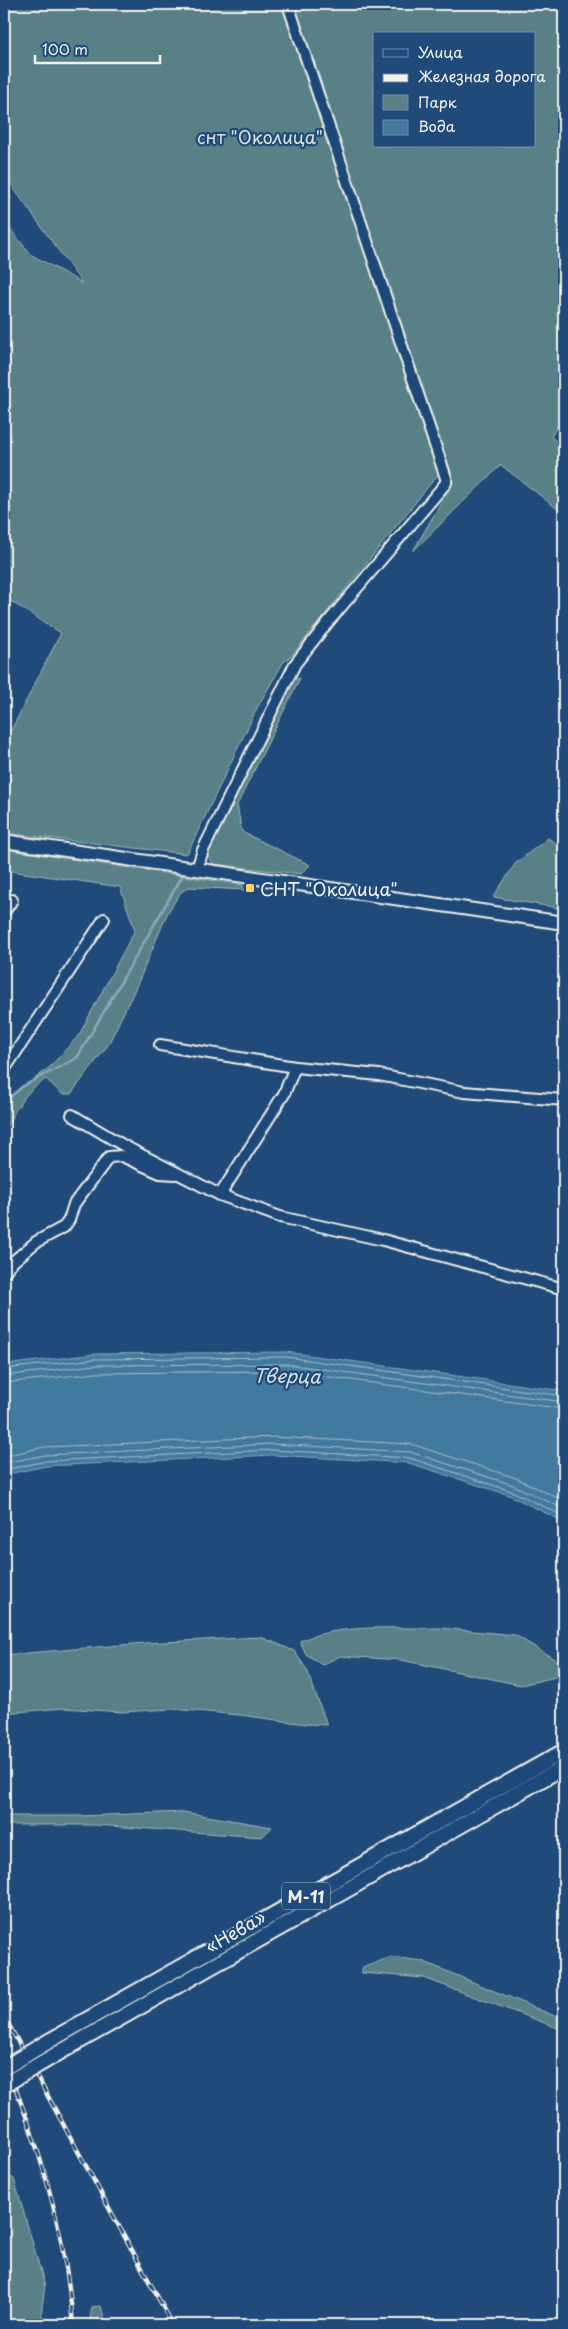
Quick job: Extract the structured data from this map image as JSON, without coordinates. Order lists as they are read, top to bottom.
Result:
{
  "streets": {
    "highway": ["М-11", "«Нева»"]
  },
  "water": ["Тверца"],
  "parks": ["снт \"Околица\""],
  "places": {
    "transit": ["СНТ \"Околица\""]
  },
  "legend": [
    "Улица",
    "Железная дорога",
    "Парк",
    "Вода"
  ],
  "scale_bar": "100 m"
}
